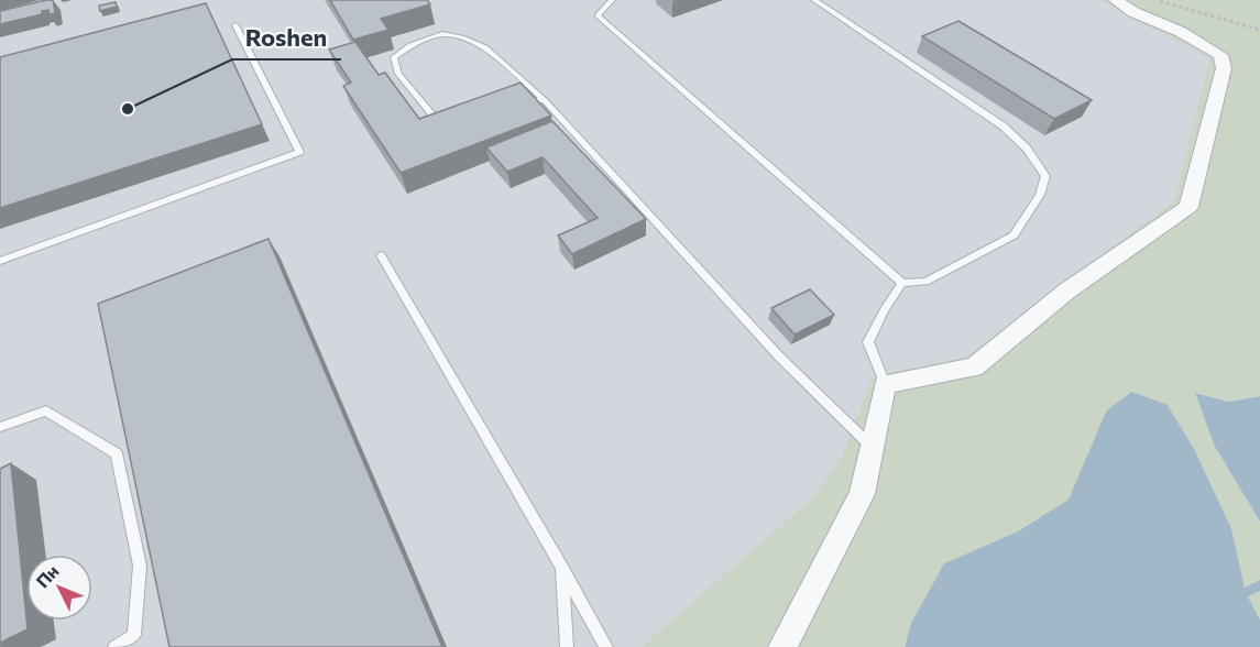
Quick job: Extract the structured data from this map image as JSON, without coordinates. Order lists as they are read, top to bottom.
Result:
{
  "places": ["Roshen"],
  "north": "top left"
}
